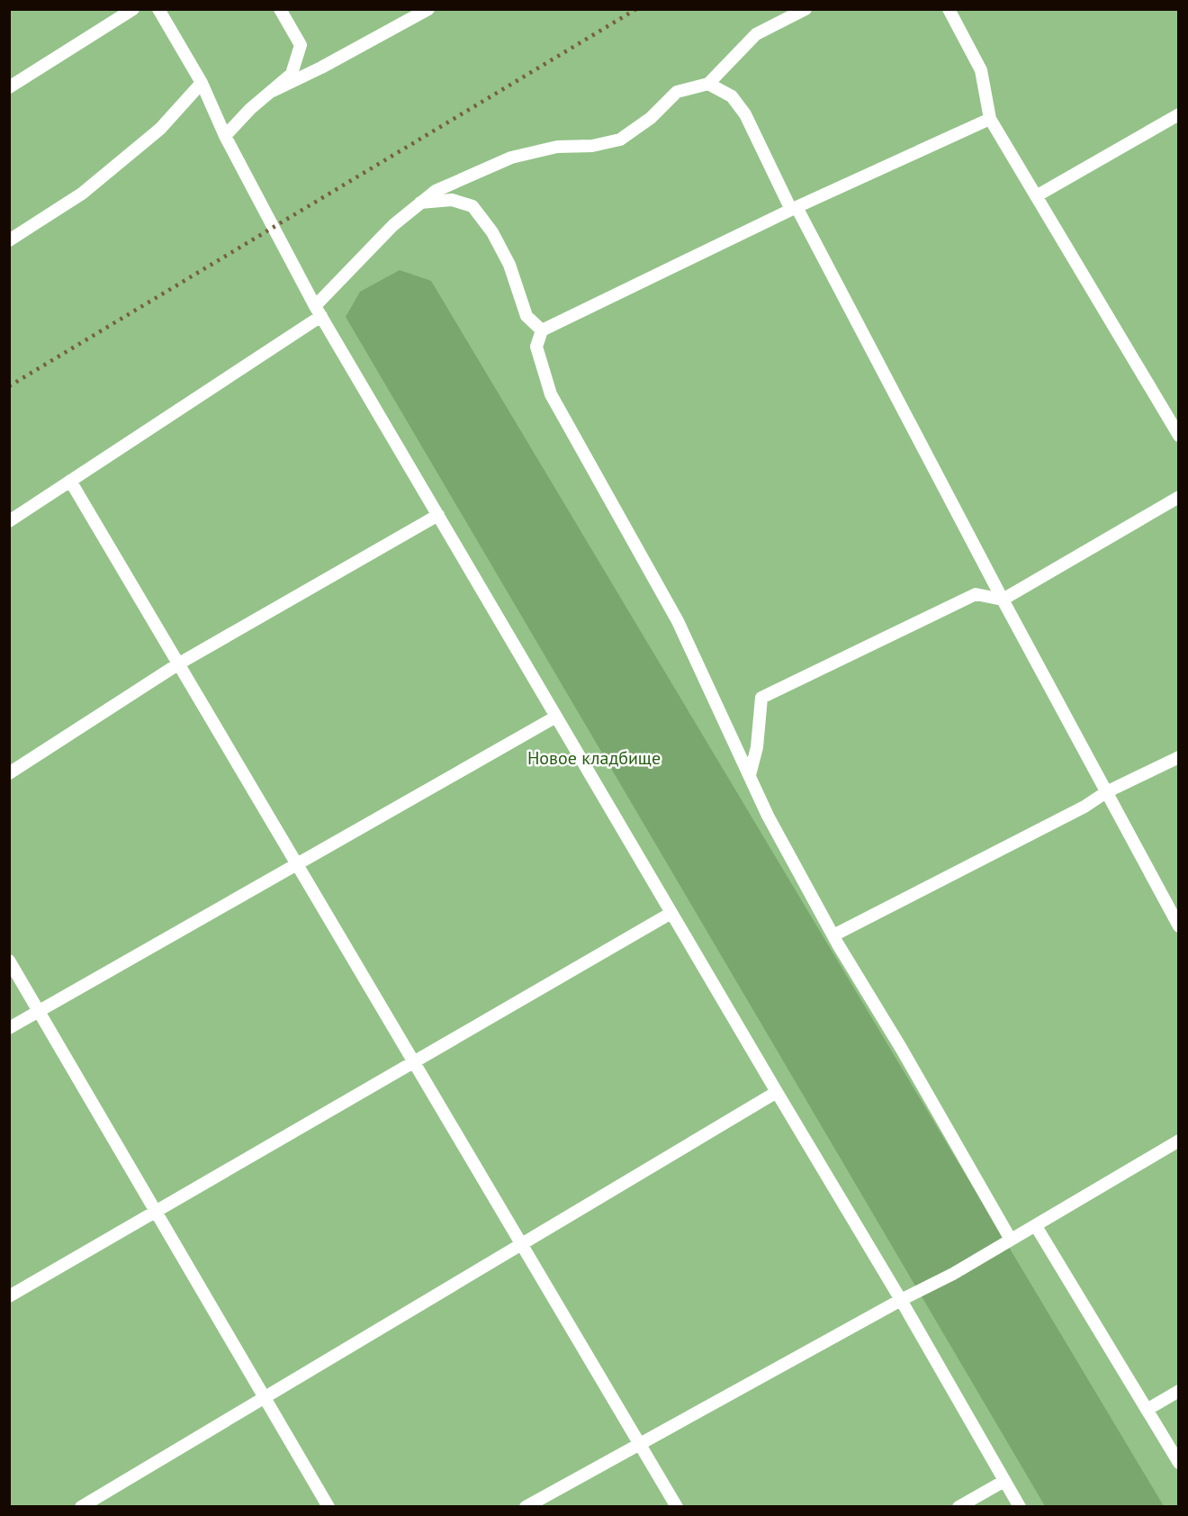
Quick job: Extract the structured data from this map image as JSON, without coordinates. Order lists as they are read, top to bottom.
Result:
{
  "parks": ["Новое кладбище"]
}
